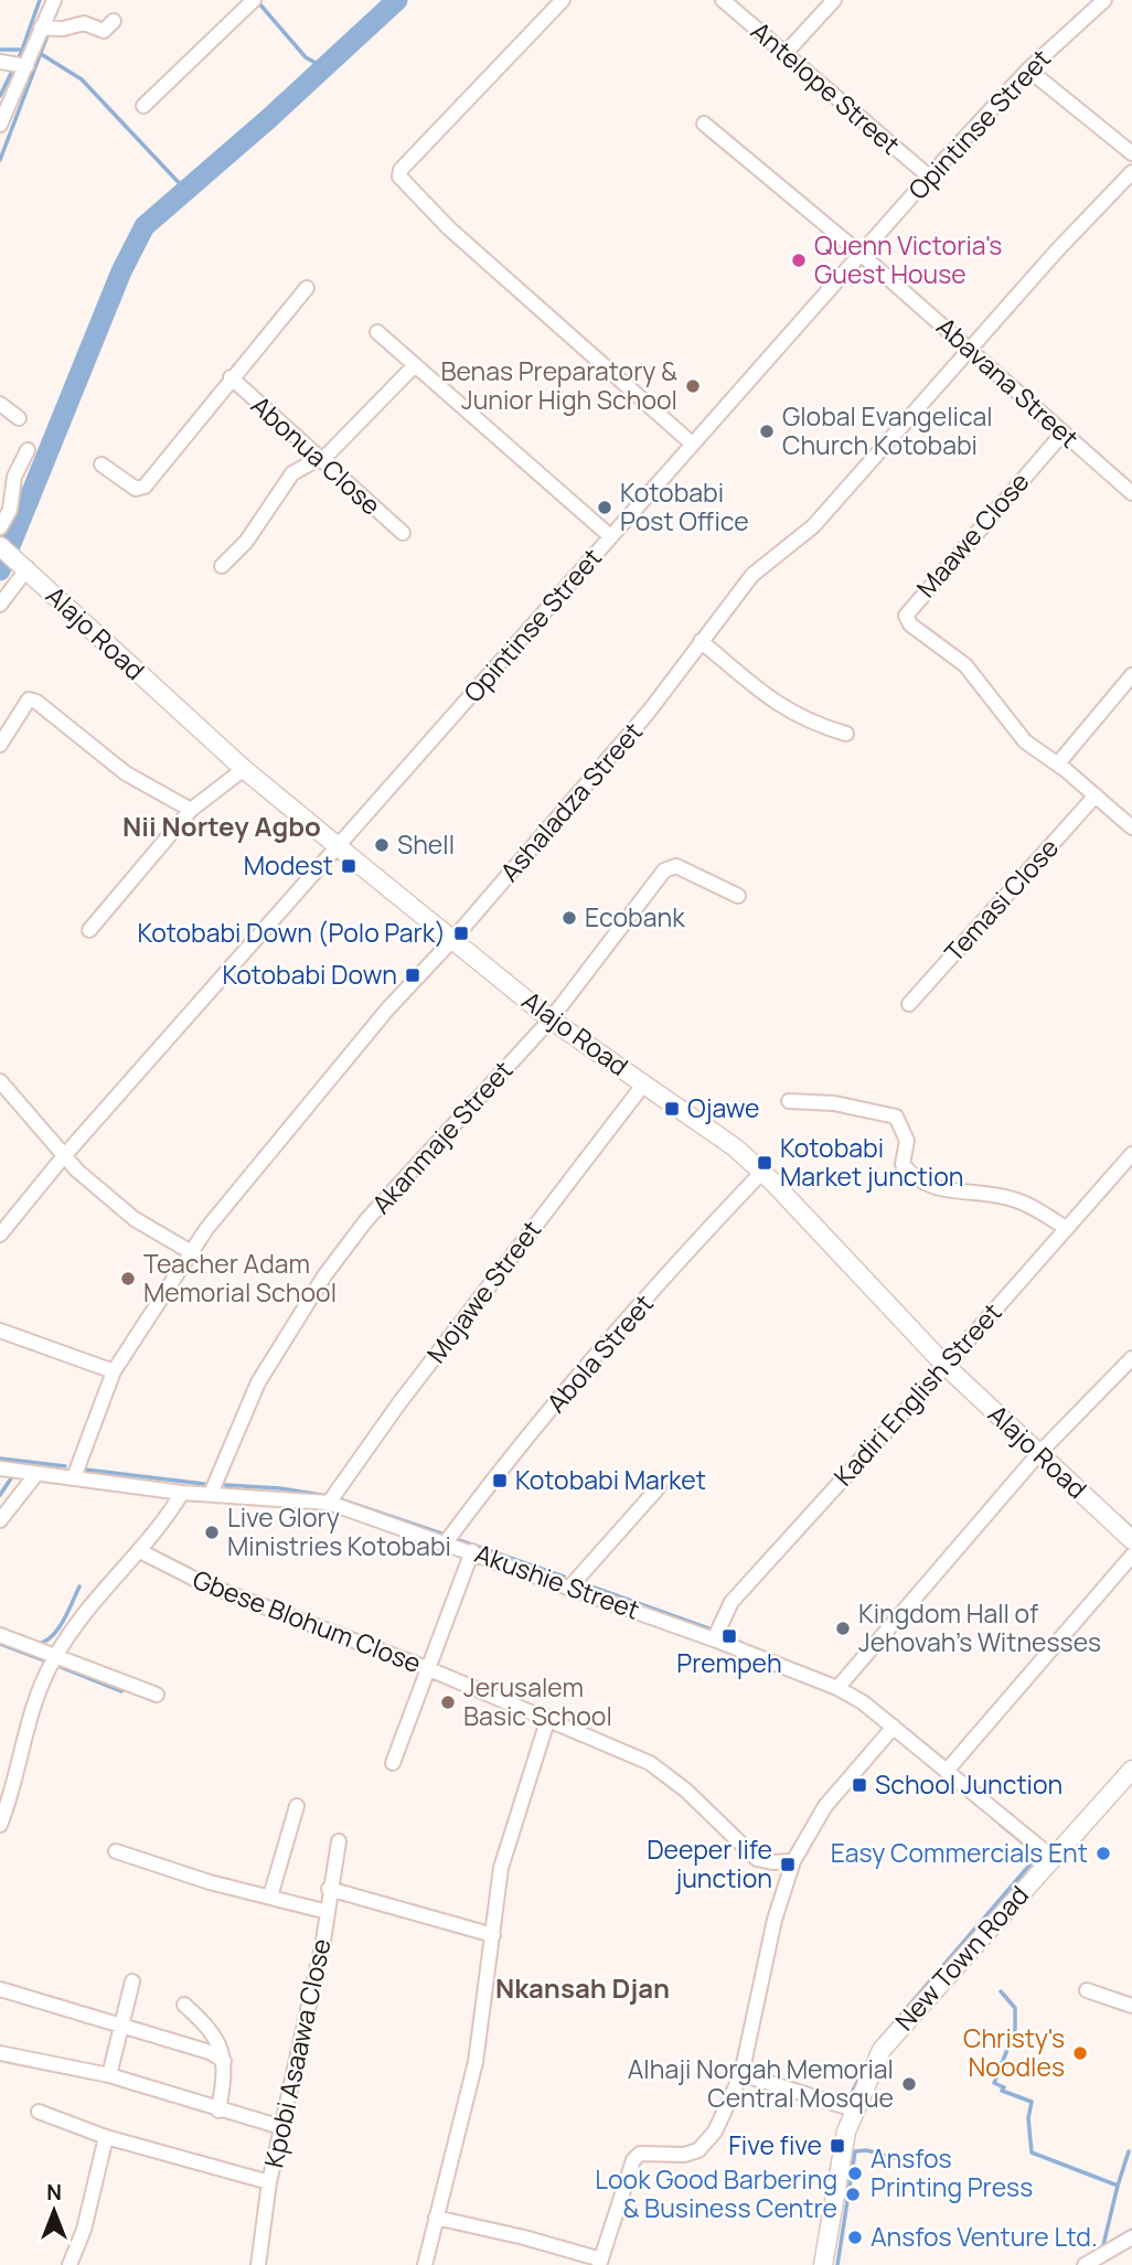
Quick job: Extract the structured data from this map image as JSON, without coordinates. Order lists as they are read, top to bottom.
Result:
{
  "streets": {
    "street": [
      "Antelope Street",
      "Opintinse Street",
      "Abavana Street",
      "Abonua Close",
      "Maawe Close",
      "Alajo Road",
      "Ashaladza Street",
      "Temasi Close",
      "Akanmaje Street",
      "Mojawe Street",
      "Abola Street",
      "Kadiri English Street",
      "Akushie Street",
      "Gbese Blohum Close",
      "New Town Road",
      "Kpobi Asaawa Close"
    ]
  },
  "crossings": [
    ["Antelope Street", "Opintinse Street"],
    ["Opintinse Street", "Abavana Street"],
    ["Opintinse Street", "Alajo Road"],
    ["Abavana Street", "Maawe Close"],
    ["Abavana Street", "Ashaladza Street"],
    ["Alajo Road", "Ashaladza Street"],
    ["Alajo Road", "Akanmaje Street"],
    ["Alajo Road", "Mojawe Street"],
    ["Alajo Road", "Abola Street"],
    ["Alajo Road", "Kadiri English Street"],
    ["Ashaladza Street", "Akushie Street"],
    ["Akanmaje Street", "Akushie Street"],
    ["Mojawe Street", "Akushie Street"],
    ["Abola Street", "Akushie Street"],
    ["Kadiri English Street", "Akushie Street"],
    ["Akushie Street", "New Town Road"]
  ],
  "districts": ["Nii Nortey Agbo", "Nkansah Djan"],
  "places": {
    "other": [
      "Quenn Victoria's Guest House",
      "Benas Preparatory & Junior High School",
      "Global Evangelical Church Kotobabi",
      "Kotobabi Post Office",
      "Shell",
      "Ecobank",
      "Teacher Adam Memorial School",
      "Live Glory Ministries Kotobabi",
      "Kingdom Hall of Jehovah's Witnesses",
      "Jerusalem Basic School",
      "Easy Commercials Ent",
      "Christy's Noodles",
      "Alhaji Norgah Memorial Central Mosque",
      "Ansfos Printing Press",
      "Look Good Barbering & Business Centre",
      "Ansfos Venture Ltd."
    ],
    "transit": [
      "Modest",
      "Kotobabi Down (Polo Park)",
      "Kotobabi Down",
      "Ojawe",
      "Kotobabi Market junction",
      "Kotobabi Market",
      "Prempeh",
      "School Junction",
      "Deeper life junction",
      "Five five"
    ]
  },
  "north": "top"
}
